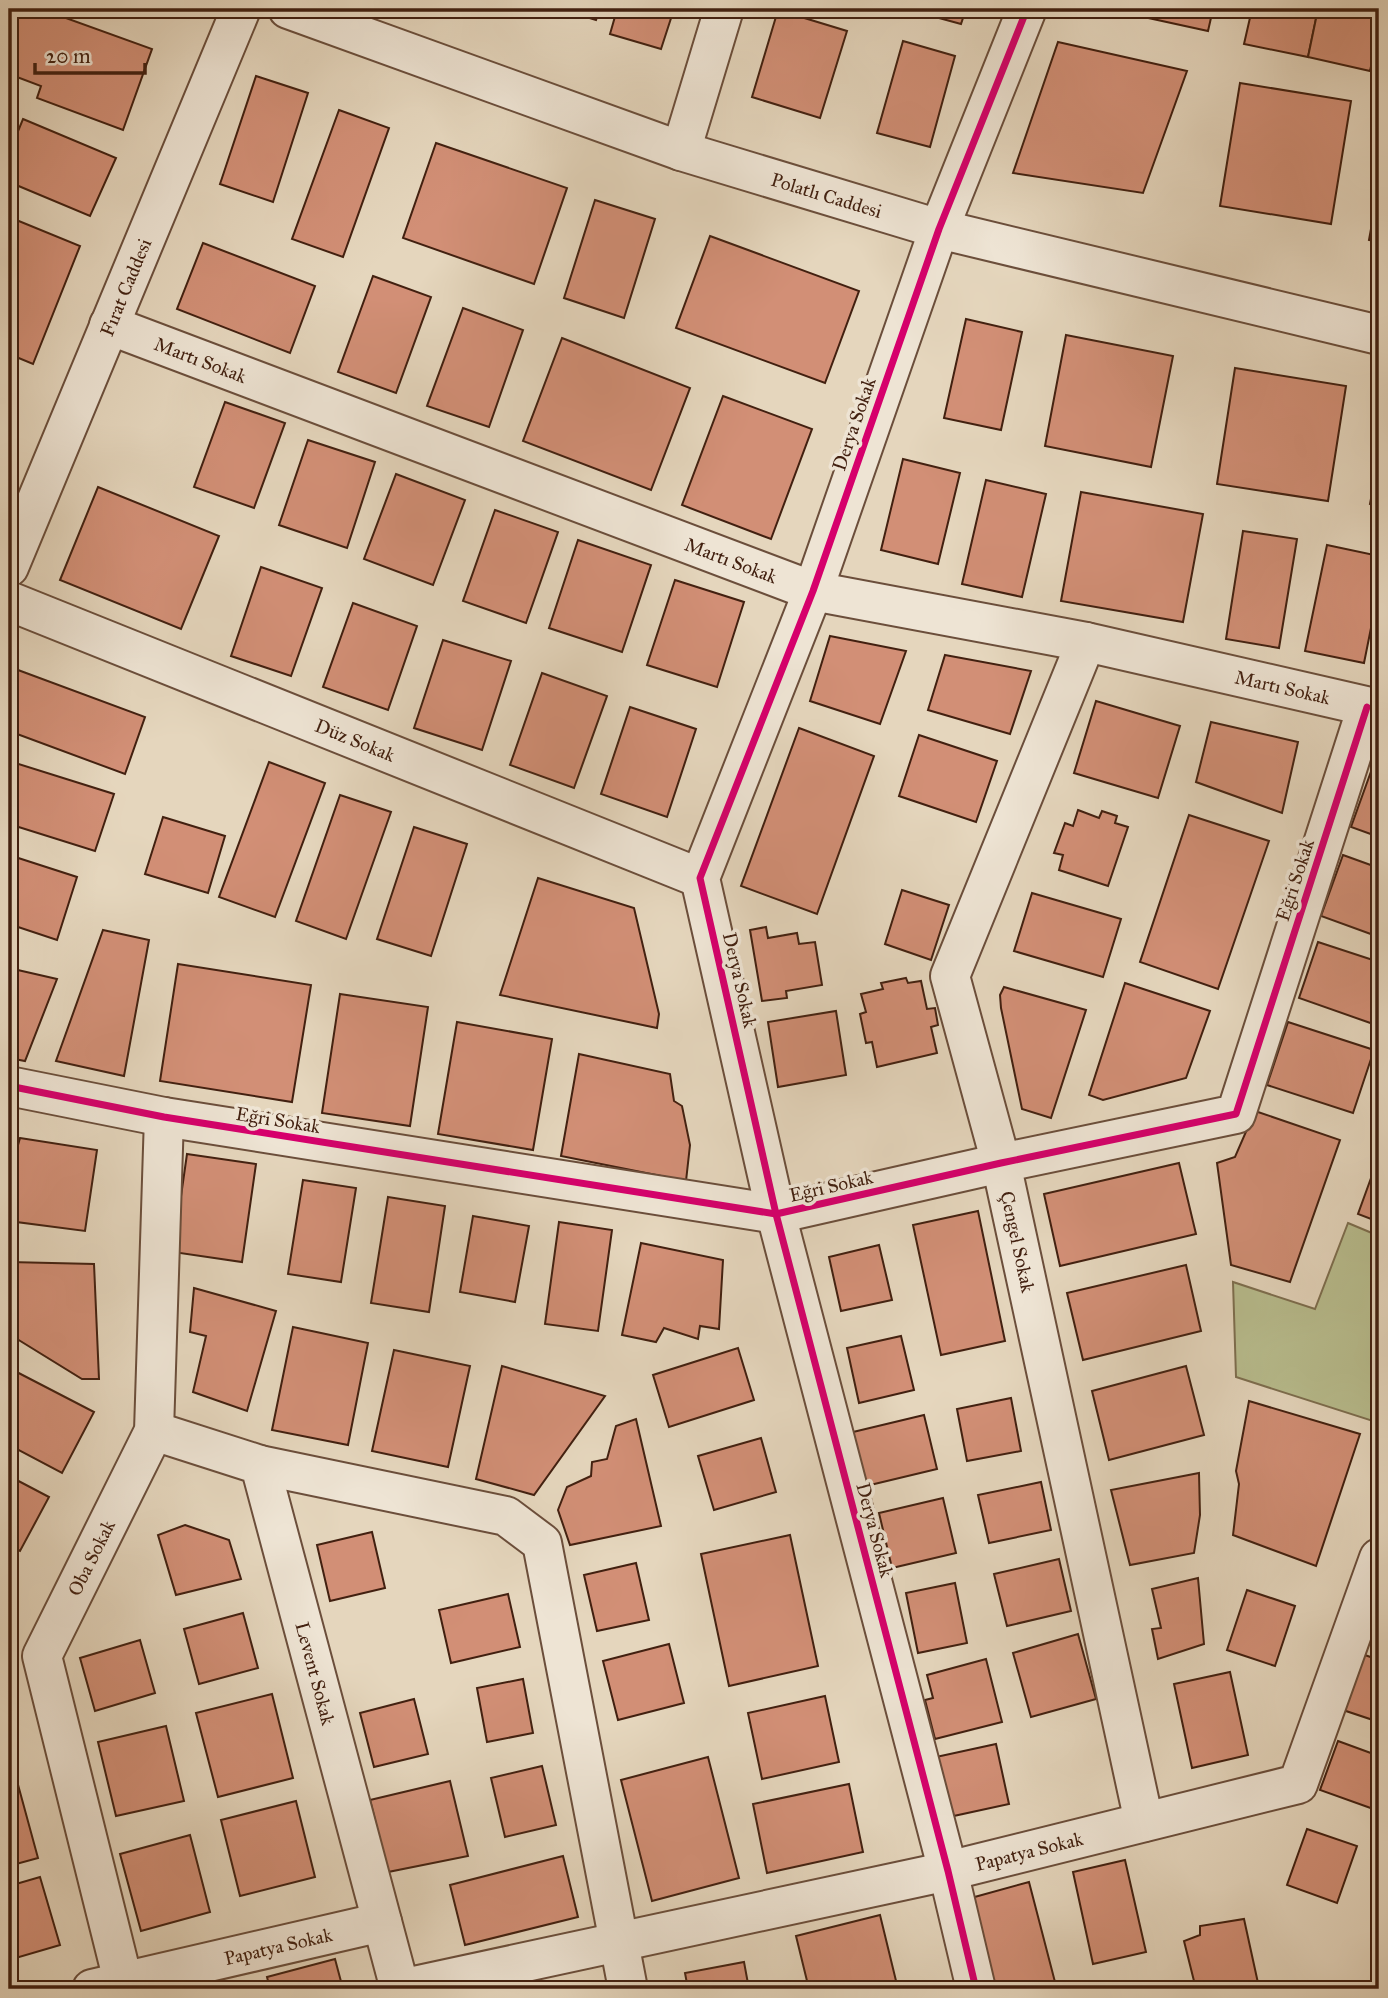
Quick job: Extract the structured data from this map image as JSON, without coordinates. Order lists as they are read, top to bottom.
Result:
{
  "streets": {
    "street": [
      "Polatlı Caddesi",
      "Fırat Caddesi",
      "Martı Sokak",
      "Derya Sokak",
      "Düz Sokak",
      "Eğri Sokak",
      "Çengel Sokak",
      "Oba Sokak",
      "Levent Sokak",
      "Papatya Sokak"
    ]
  },
  "crossings": [
    ["Polatlı Caddesi", "Derya Sokak"],
    ["Fırat Caddesi", "Martı Sokak"],
    ["Martı Sokak", "Derya Sokak"],
    ["Martı Sokak", "Eğri Sokak"],
    ["Martı Sokak", "Çengel Sokak"],
    ["Derya Sokak", "Düz Sokak"],
    ["Derya Sokak", "Eğri Sokak"],
    ["Derya Sokak", "Papatya Sokak"],
    ["Eğri Sokak", "Çengel Sokak"],
    ["Eğri Sokak", "Oba Sokak"],
    ["Çengel Sokak", "Papatya Sokak"],
    ["Oba Sokak", "Papatya Sokak"],
    ["Levent Sokak", "Papatya Sokak"]
  ],
  "scale_bar": "20 m"
}
